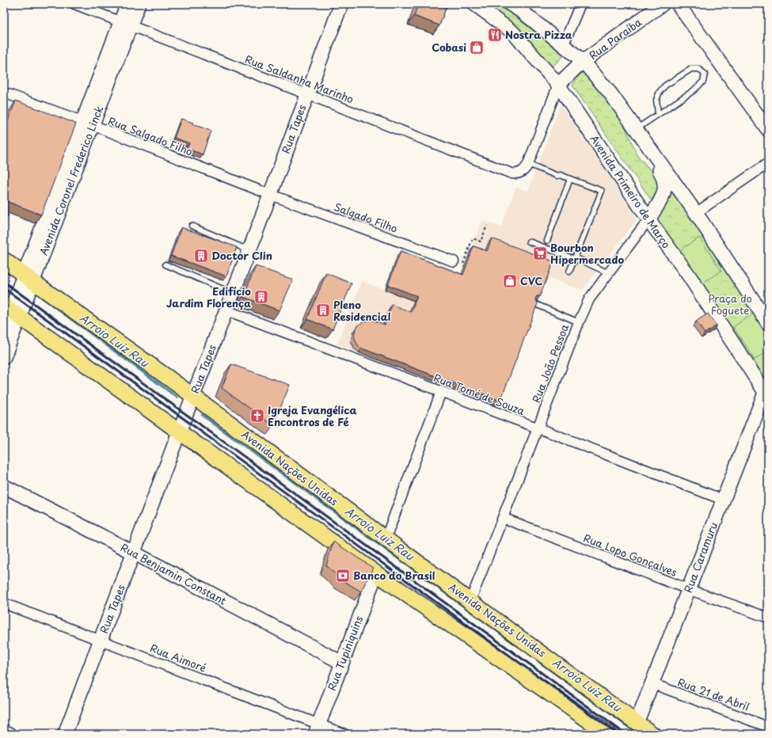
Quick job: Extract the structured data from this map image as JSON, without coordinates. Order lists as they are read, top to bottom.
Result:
{
  "streets": {
    "main road": ["Avenida Nações Unidas"],
    "street": [
      "Rua Paraíba",
      "Rua Saldanha Marinho",
      "Rua Tapes",
      "Rua Salgado Filho",
      "Avenida Coronel Frederico Linck",
      "Avenida Primeiro de Março",
      "Salgado Filho",
      "Rua João Pessoa",
      "Rua Tomé de Souza",
      "Rua Lopo Gonçalves",
      "Rua Caramuru",
      "Rua Benjamin Constant",
      "Rua Tupiniquins",
      "Rua Aimoré",
      "Rua 21 de Abril"
    ]
  },
  "crossings": [
    ["Rua Paraíba", "Avenida Primeiro de Março"],
    ["Rua Saldanha Marinho", "Rua Tapes"],
    ["Rua Saldanha Marinho", "Avenida Coronel Frederico Linck"],
    ["Rua Tapes", "Rua Salgado Filho"],
    ["Rua Tapes", "Salgado Filho"],
    ["Rua Tapes", "Rua Tomé de Souza"],
    ["Rua Tapes", "Avenida Nações Unidas"],
    ["Rua Tapes", "Rua Benjamin Constant"],
    ["Rua Tapes", "Rua Aimoré"],
    ["Rua Salgado Filho", "Avenida Coronel Frederico Linck"],
    ["Rua Salgado Filho", "Salgado Filho"],
    ["Avenida Coronel Frederico Linck", "Avenida Nações Unidas"],
    ["Avenida Primeiro de Março", "Rua João Pessoa"],
    ["Avenida Primeiro de Março", "Rua Caramuru"],
    ["Rua João Pessoa", "Rua Tomé de Souza"],
    ["Rua João Pessoa", "Avenida Nações Unidas"],
    ["Rua João Pessoa", "Rua Lopo Gonçalves"],
    ["Rua Tomé de Souza", "Rua Caramuru"],
    ["Avenida Nações Unidas", "Rua Caramuru"],
    ["Rua Lopo Gonçalves", "Rua Caramuru"],
    ["Rua Caramuru", "Rua 21 de Abril"],
    ["Rua Benjamin Constant", "Rua Tupiniquins"],
    ["Rua Tupiniquins", "Rua Aimoré"]
  ],
  "water": ["Arroio Luiz Rau"],
  "parks": ["Praça do Foguete"],
  "places": {
    "restaurant": ["Nostra Pizza"],
    "shop": ["Cobasi", "CVC"],
    "supermarket": ["Bourbon Hipermercado"],
    "building": ["Doctor Clin", "Edifício Jardim Florença", "Pleno Residencial"],
    "church": ["Igreja Evangélica Encontros de Fé"],
    "bank": ["Banco do Brasil"]
  }
}
